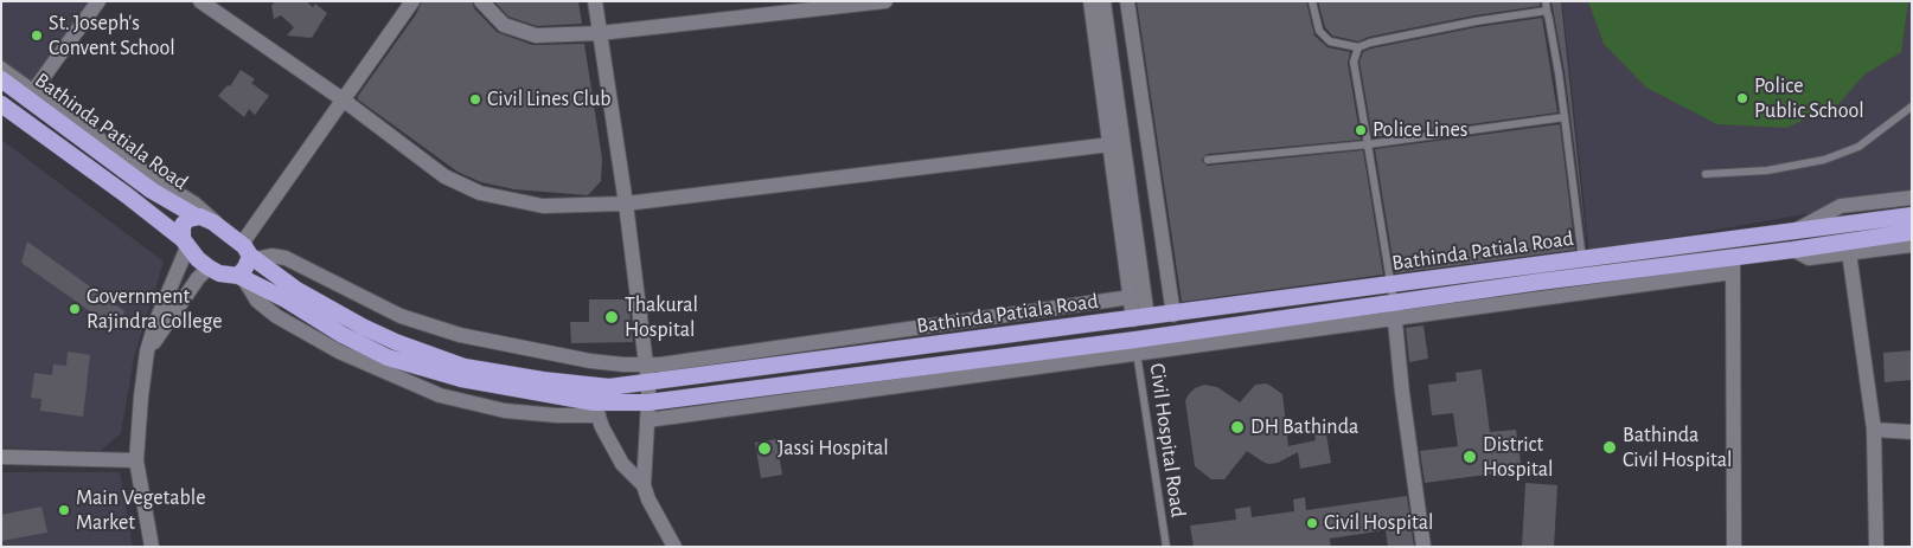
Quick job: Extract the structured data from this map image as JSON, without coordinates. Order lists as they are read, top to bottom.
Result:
{
  "streets": {
    "highway": ["Bathinda Patiala Road"],
    "lane": ["Civil Hospital Road"]
  },
  "places": [
    "St. Joseph's Convent School",
    "Police Public School",
    "Civil Lines Club",
    "Police Lines",
    "Government Rajindra College",
    "Thakural Hospital",
    "DH Bathinda",
    "Bathinda Civil Hospital",
    "Jassi Hospital",
    "District Hospital",
    "Main Vegetable Market",
    "Civil Hospital"
  ]
}
